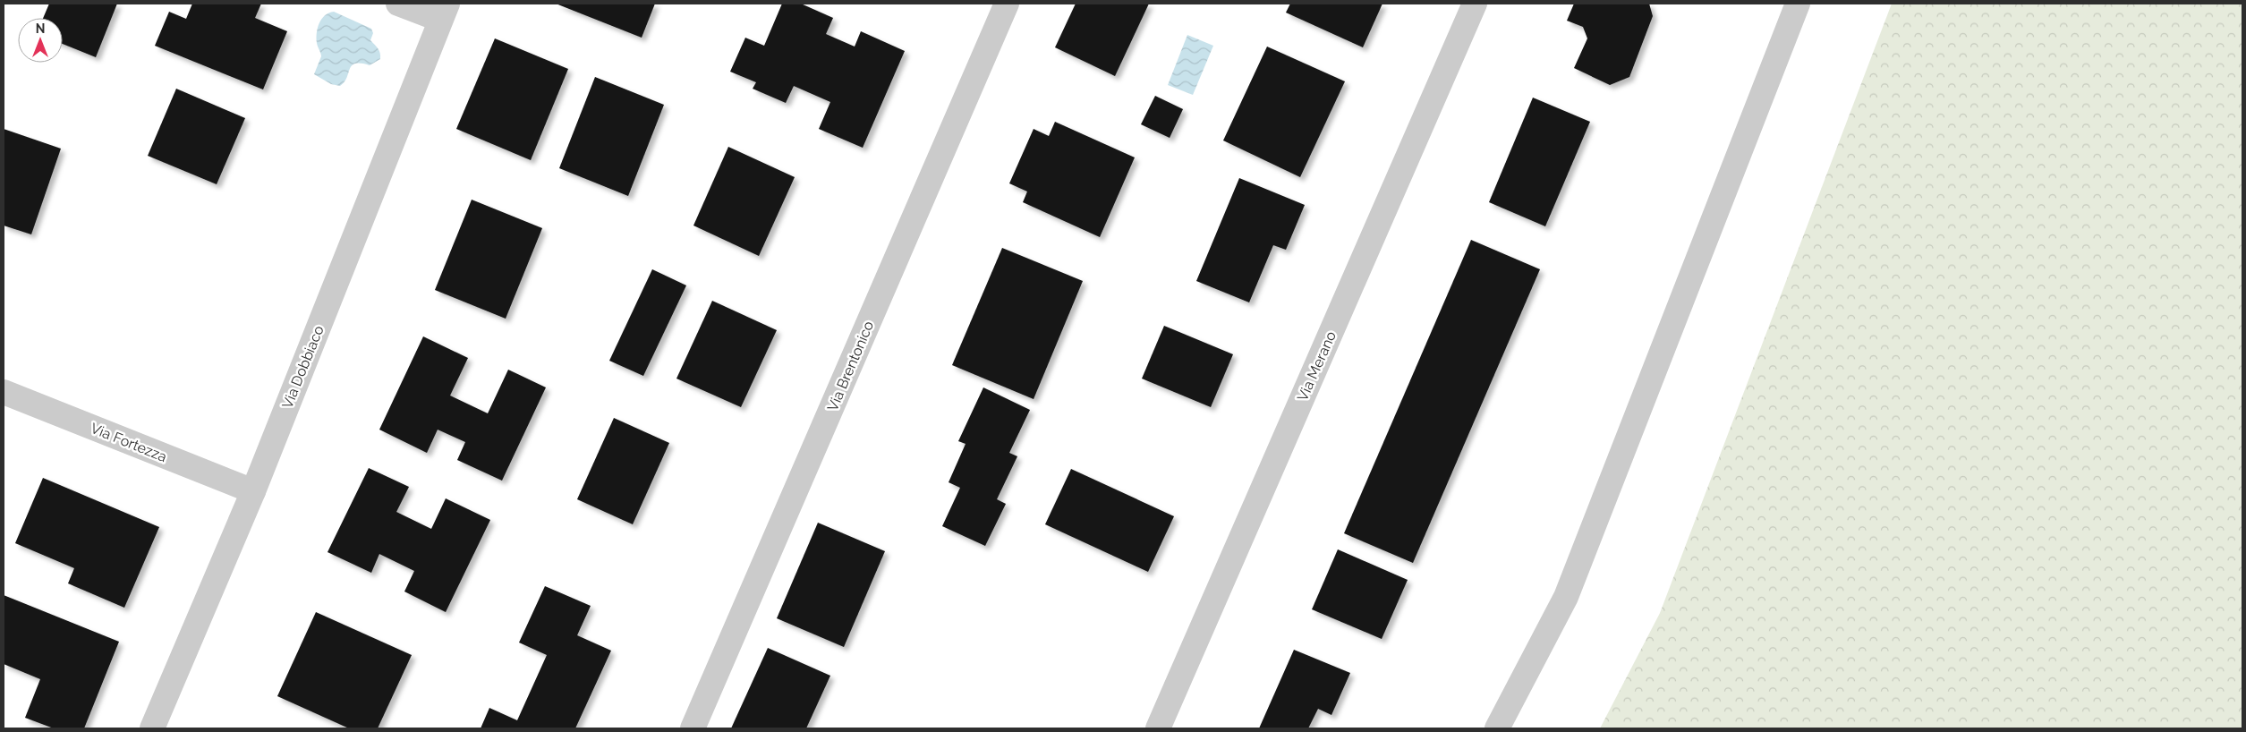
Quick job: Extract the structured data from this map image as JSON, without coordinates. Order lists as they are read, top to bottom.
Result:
{
  "streets": {
    "street": [
      "Via Brentonico",
      "Via Merano",
      "Via Dobbiaco",
      "Via Fortezza"
    ]
  },
  "crossings": [
    ["Via Dobbiaco", "Via Fortezza"]
  ],
  "north": "top"
}
